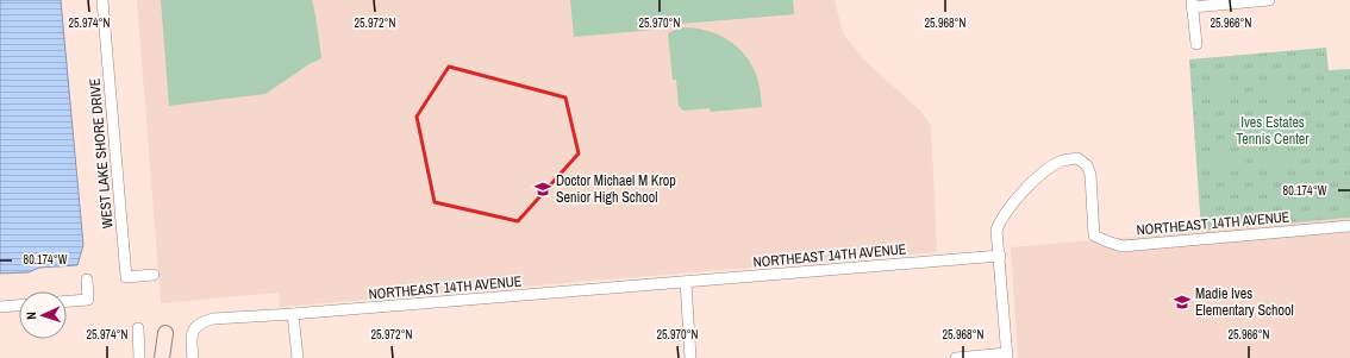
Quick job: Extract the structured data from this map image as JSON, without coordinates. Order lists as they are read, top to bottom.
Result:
{
  "streets": {
    "street": ["WEST LAKE SHORE DRIVE", "NORTHEAST 14TH AVENUE"]
  },
  "parks": ["Ives Estates Tennis Center"],
  "places": {
    "school or university": ["Doctor Michael M Krop Senior High School", "Madie Ives Elementary School"]
  },
  "north": "left",
  "coordinates": [
    "25.974°N",
    "25.972°N",
    "25.970°N",
    "25.968°N",
    "25.966°N",
    "80.174°W"
  ]
}
